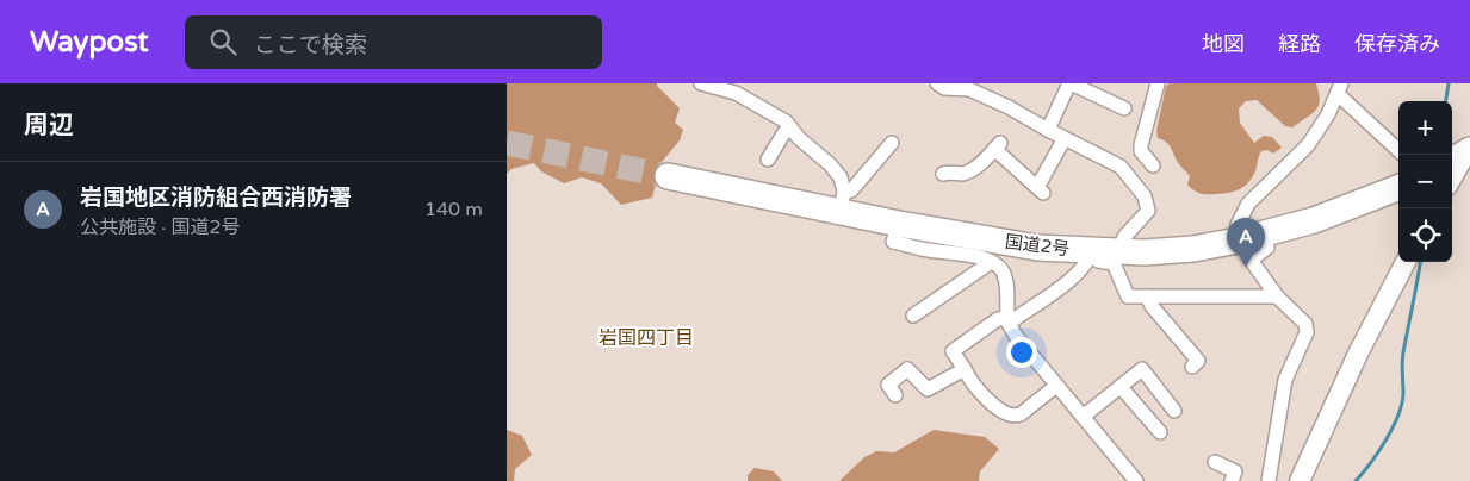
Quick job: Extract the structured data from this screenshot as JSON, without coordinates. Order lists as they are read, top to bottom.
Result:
{
  "streets": {
    "highway": ["国道2号"]
  },
  "districts": ["岩国四丁目"],
  "page": {
    "header": "Waypost",
    "search": "ここで検索",
    "nav": ["地図", "経路", "保存済み"],
    "heading": "周辺",
    "map_buttons": ["+", "−"],
    "list": [
      {
        "mark": "A",
        "name": "岩国地区消防組合西消防署",
        "note": "公共施設 · 国道2号",
        "value": "140 m"
      }
    ],
    "pins": "A"
  }
}
